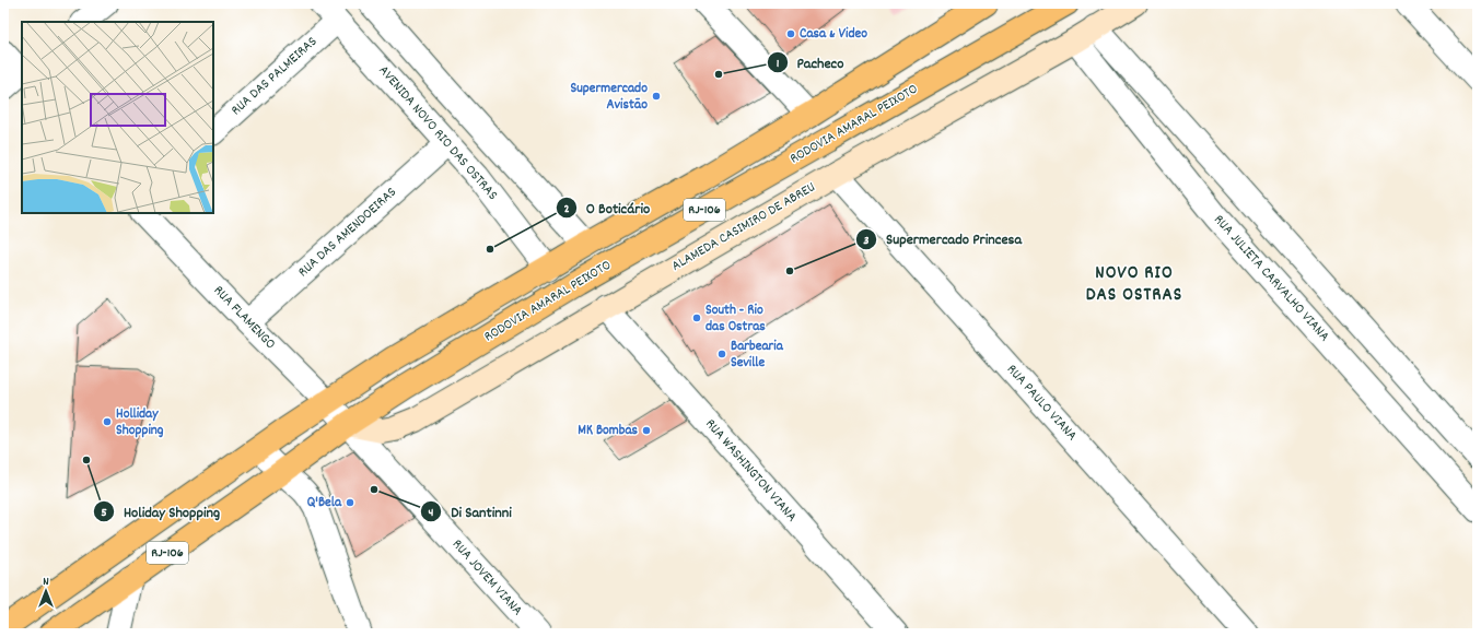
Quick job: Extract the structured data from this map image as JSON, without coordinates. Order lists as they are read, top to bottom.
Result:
{
  "streets": {
    "highway": ["RODOVIA AMARAL PEIXOTO", "RJ-106"],
    "main road": ["ALAMEDA CASIMIRO DE ABREU"],
    "street": [
      "RUA DAS PALMEIRAS",
      "AVENIDA NOVO RIO DAS OSTRAS",
      "RUA DAS AMENDOEIRAS",
      "RUA JULIETA CARVALHO VIANA",
      "RUA FLAMENGO",
      "RUA PAULO VIANA",
      "RUA WASHINGTON VIANA",
      "RUA JOVEM VIANA"
    ]
  },
  "crossings": [
    ["RUA DAS PALMEIRAS", "AVENIDA NOVO RIO DAS OSTRAS"],
    ["RODOVIA AMARAL PEIXOTO", "AVENIDA NOVO RIO DAS OSTRAS"],
    ["RODOVIA AMARAL PEIXOTO", "ALAMEDA CASIMIRO DE ABREU"],
    ["RODOVIA AMARAL PEIXOTO", "RUA FLAMENGO"],
    ["RODOVIA AMARAL PEIXOTO", "RUA JOVEM VIANA"],
    ["AVENIDA NOVO RIO DAS OSTRAS", "RUA DAS AMENDOEIRAS"],
    ["ALAMEDA CASIMIRO DE ABREU", "RUA JULIETA CARVALHO VIANA"],
    ["ALAMEDA CASIMIRO DE ABREU", "RUA FLAMENGO"],
    ["ALAMEDA CASIMIRO DE ABREU", "RUA PAULO VIANA"],
    ["ALAMEDA CASIMIRO DE ABREU", "RUA WASHINGTON VIANA"],
    ["ALAMEDA CASIMIRO DE ABREU", "RUA JOVEM VIANA"],
    ["RUA DAS AMENDOEIRAS", "RUA FLAMENGO"],
    ["RUA FLAMENGO", "RUA JOVEM VIANA"]
  ],
  "districts": ["NOVO RIO DAS OSTRAS"],
  "places": [
    "Casa & Video",
    "Pacheco",
    "Supermercado Avistão",
    "O Boticário",
    "Supermercado Princesa",
    "South - Rio das Ostras",
    "Barbearia Seville",
    "Holliday Shopping",
    "MK Bombas",
    "Holiday Shopping",
    "Di Santinni",
    "Q'Bela"
  ],
  "north": "top"
}
